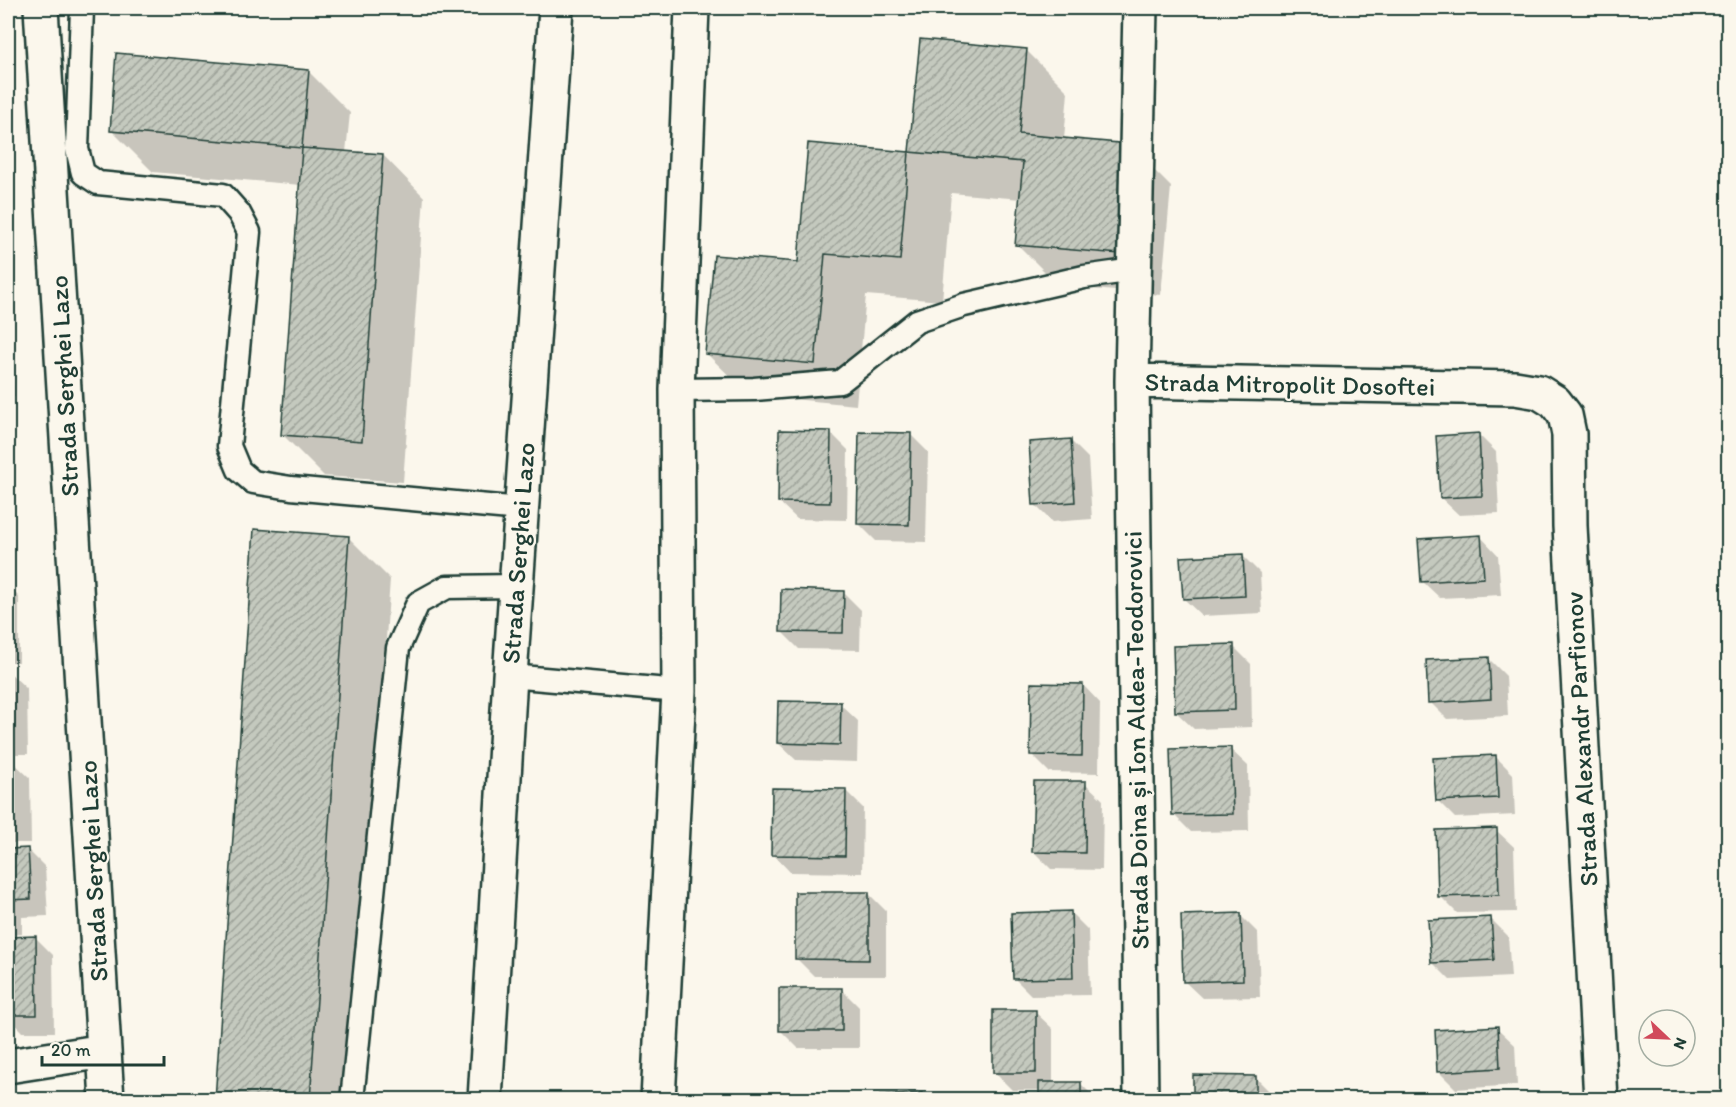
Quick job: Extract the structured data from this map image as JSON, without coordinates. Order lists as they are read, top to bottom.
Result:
{
  "streets": {
    "street": [
      "Strada Mitropolit Dosoftei",
      "Strada Serghei Lazo",
      "Strada Alexandr Parfionov",
      "Strada Doina și Ion Aldea-Teodorovici"
    ]
  },
  "crossings": [
    ["Strada Mitropolit Dosoftei", "Strada Alexandr Parfionov"],
    ["Strada Mitropolit Dosoftei", "Strada Doina și Ion Aldea-Teodorovici"]
  ],
  "scale_bar": "20 m",
  "north": "bottom right"
}
